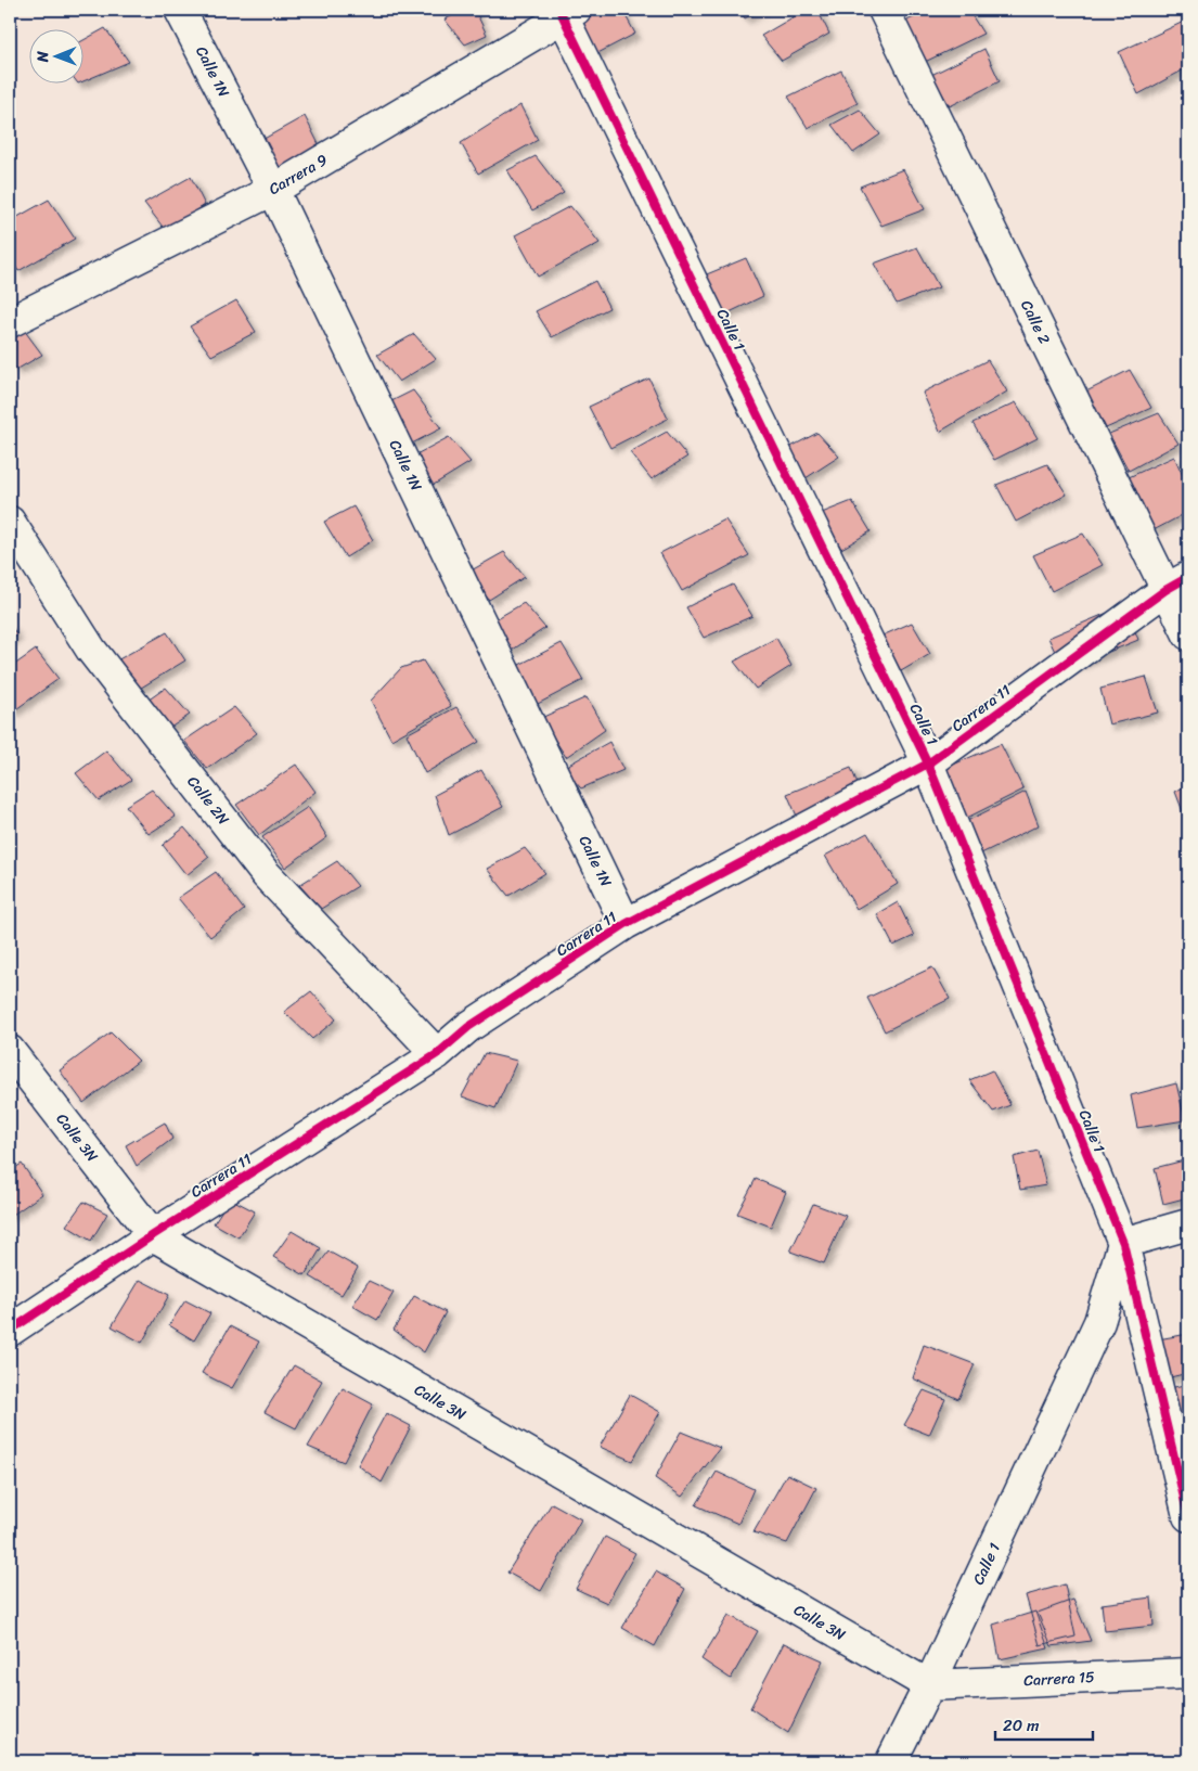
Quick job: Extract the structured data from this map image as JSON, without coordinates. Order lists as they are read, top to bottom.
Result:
{
  "streets": {
    "street": [
      "Calle 1N",
      "Carrera 9",
      "Calle 2",
      "Calle 1",
      "Carrera 11",
      "Calle 2N",
      "Calle 3N",
      "Carrera 15"
    ]
  },
  "crossings": [
    ["Calle 1N", "Carrera 9"],
    ["Calle 1N", "Carrera 11"],
    ["Carrera 9", "Calle 1"],
    ["Calle 2", "Carrera 11"],
    ["Calle 1", "Carrera 11"],
    ["Calle 1", "Calle 3N"],
    ["Calle 1", "Carrera 15"],
    ["Carrera 11", "Calle 2N"],
    ["Carrera 11", "Calle 3N"],
    ["Calle 3N", "Carrera 15"]
  ],
  "scale_bar": "20 m",
  "north": "left"
}
